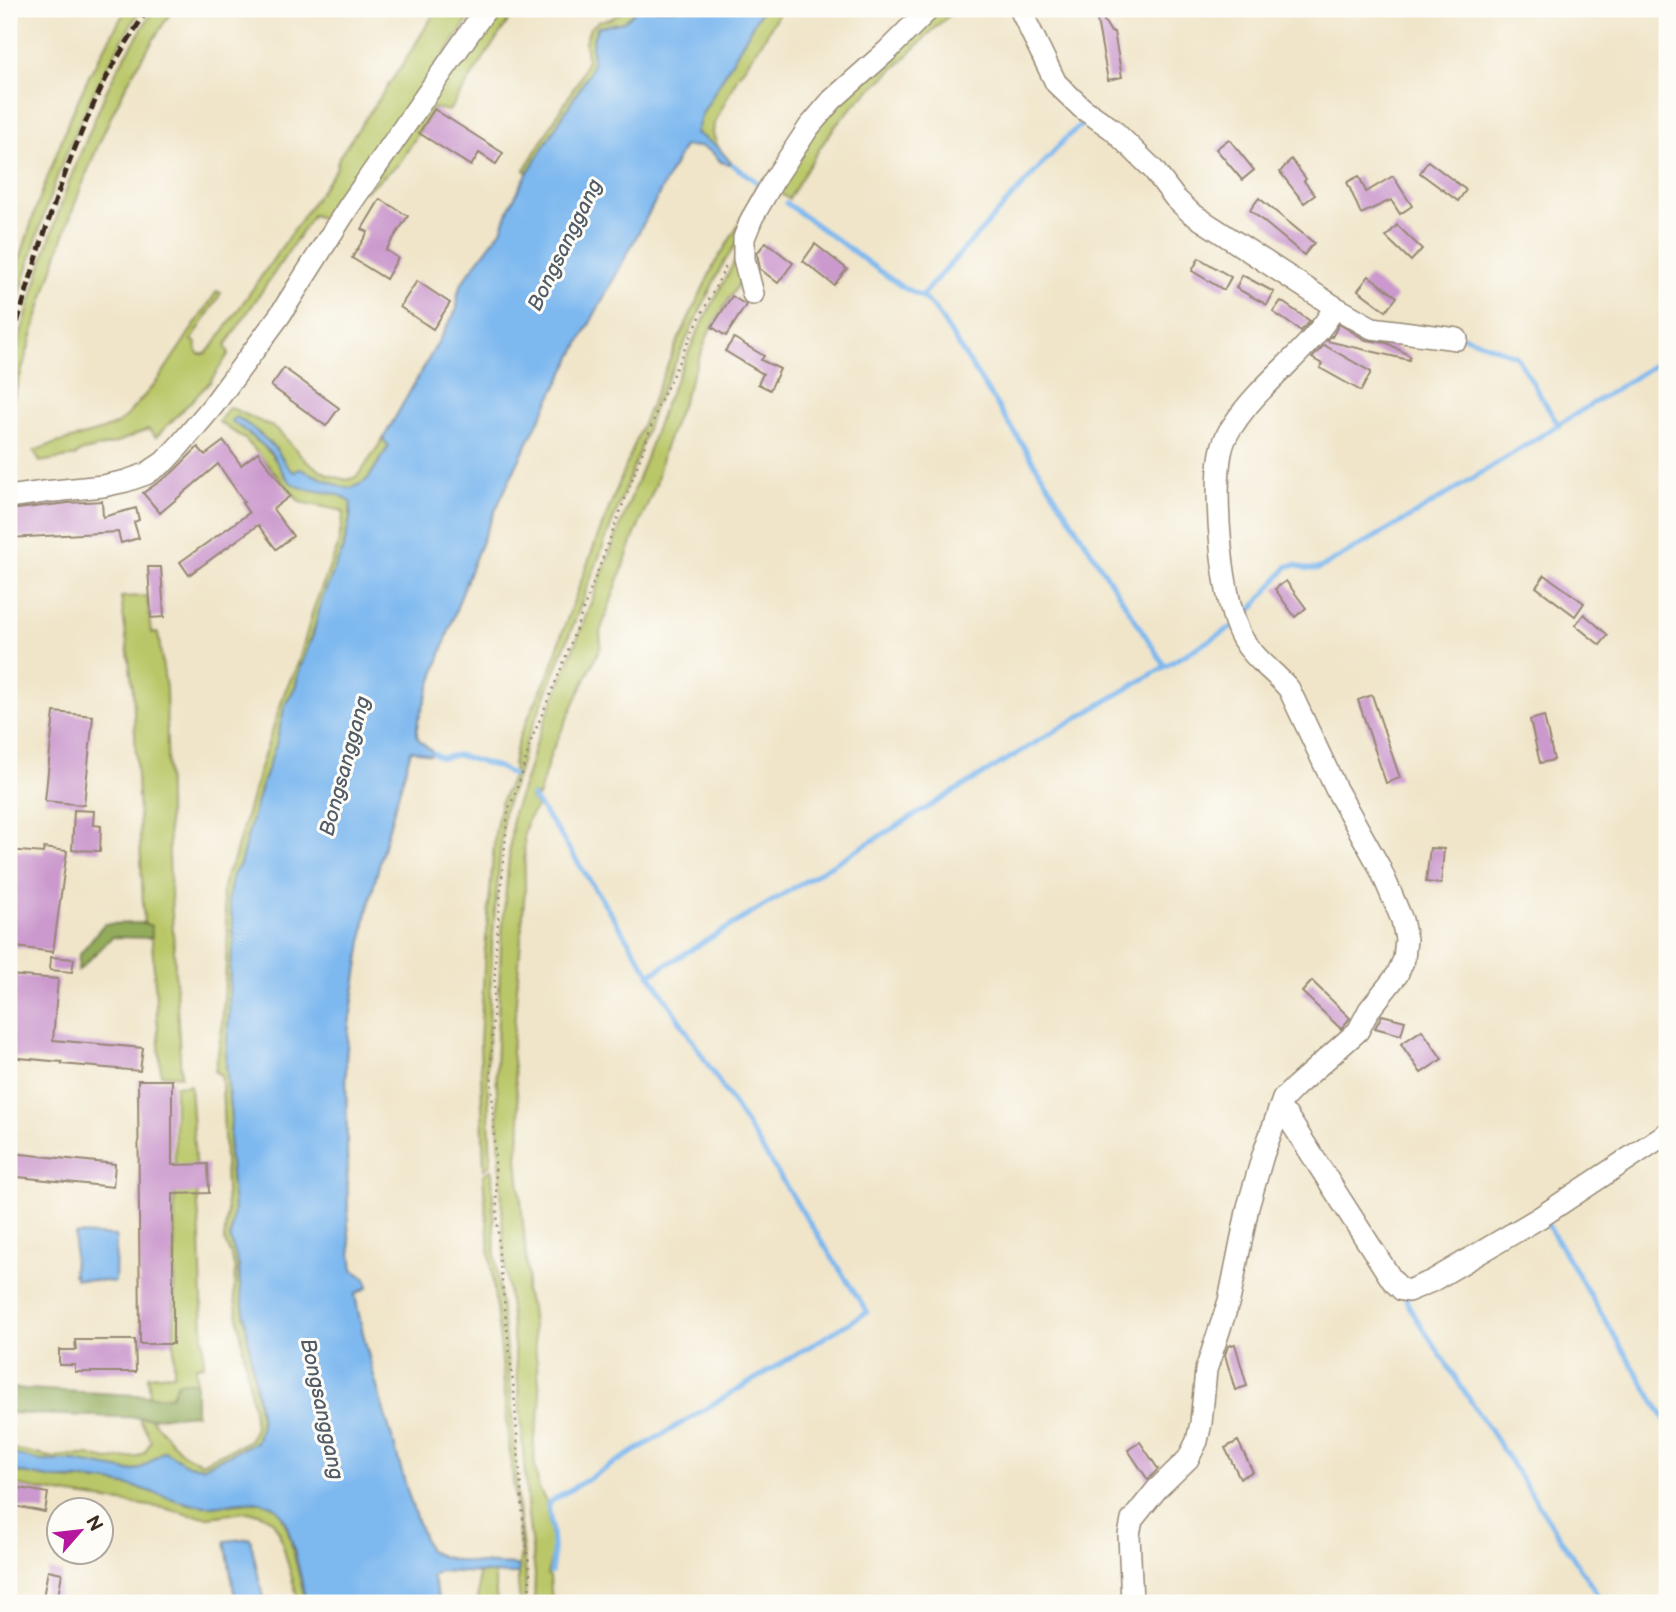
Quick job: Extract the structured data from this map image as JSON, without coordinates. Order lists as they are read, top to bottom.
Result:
{
  "water": ["Bongsanggang"],
  "north": "top right"
}
